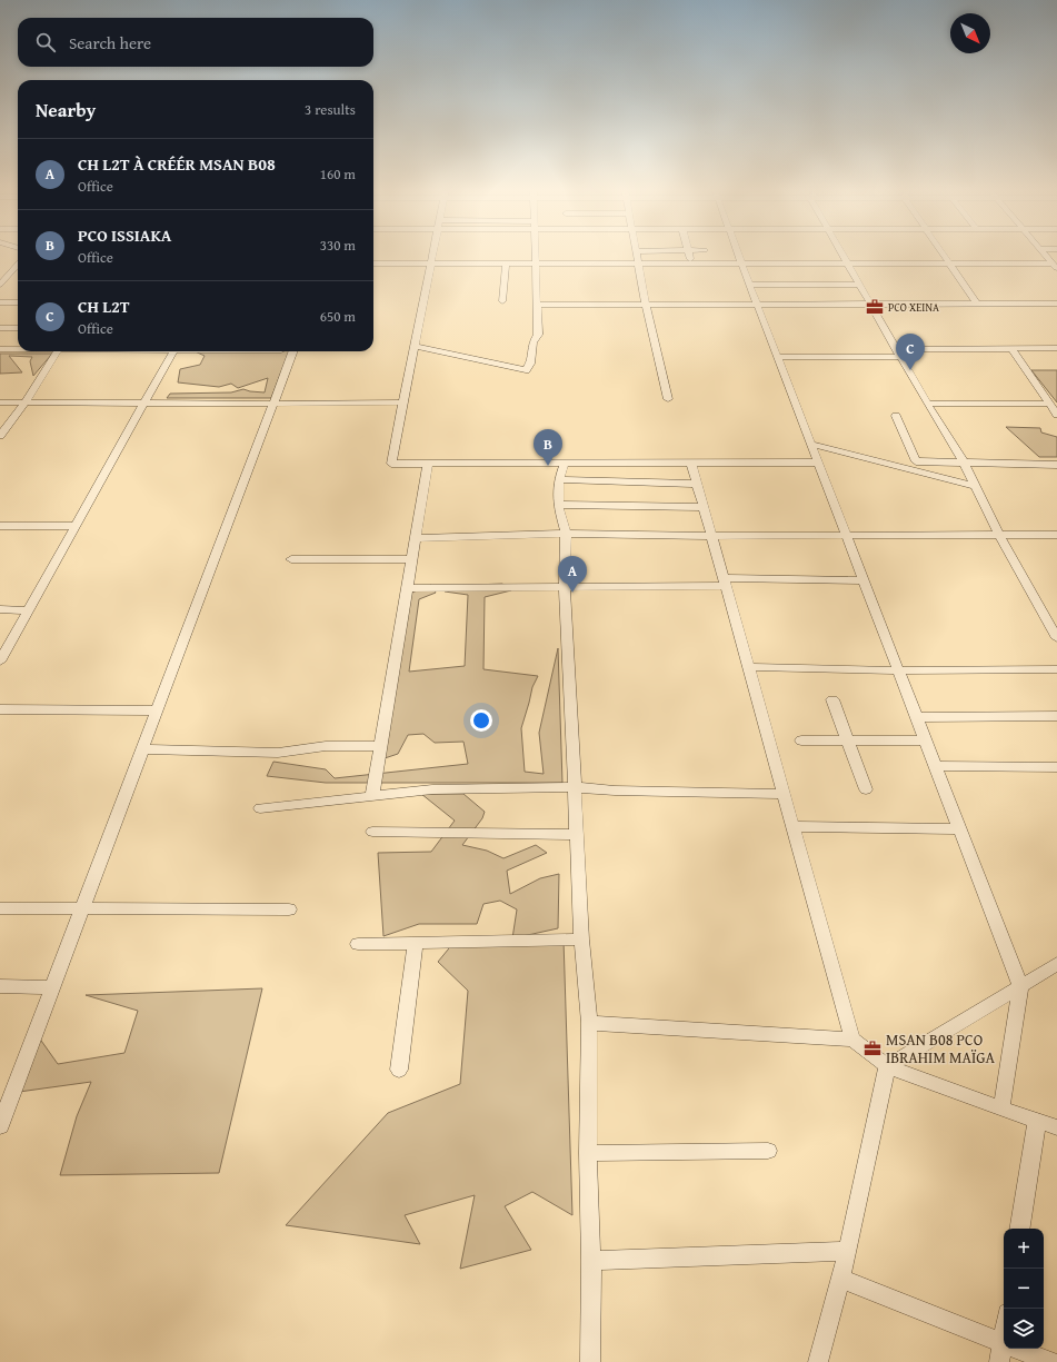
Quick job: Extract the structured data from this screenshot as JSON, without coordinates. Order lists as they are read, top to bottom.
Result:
{
  "places": {
    "office": ["PCO XEINA", "MSAN B08 PCO IBRAHIM MAÏGA"]
  },
  "north": "bottom right",
  "page": {
    "search": "Search here",
    "heading": ["Nearby", "3 results"],
    "list": [
      {
        "mark": "A",
        "name": "CH L2T À CRÉÉR MSAN B08",
        "note": "Office",
        "value": "160 m"
      },
      {
        "mark": "B",
        "name": "PCO ISSIAKA",
        "note": "Office",
        "value": "330 m"
      },
      {
        "mark": "C",
        "name": "CH L2T",
        "note": "Office",
        "value": "650 m"
      }
    ],
    "pins": ["C", "B", "A"],
    "map_buttons": ["+", "−"]
  }
}
